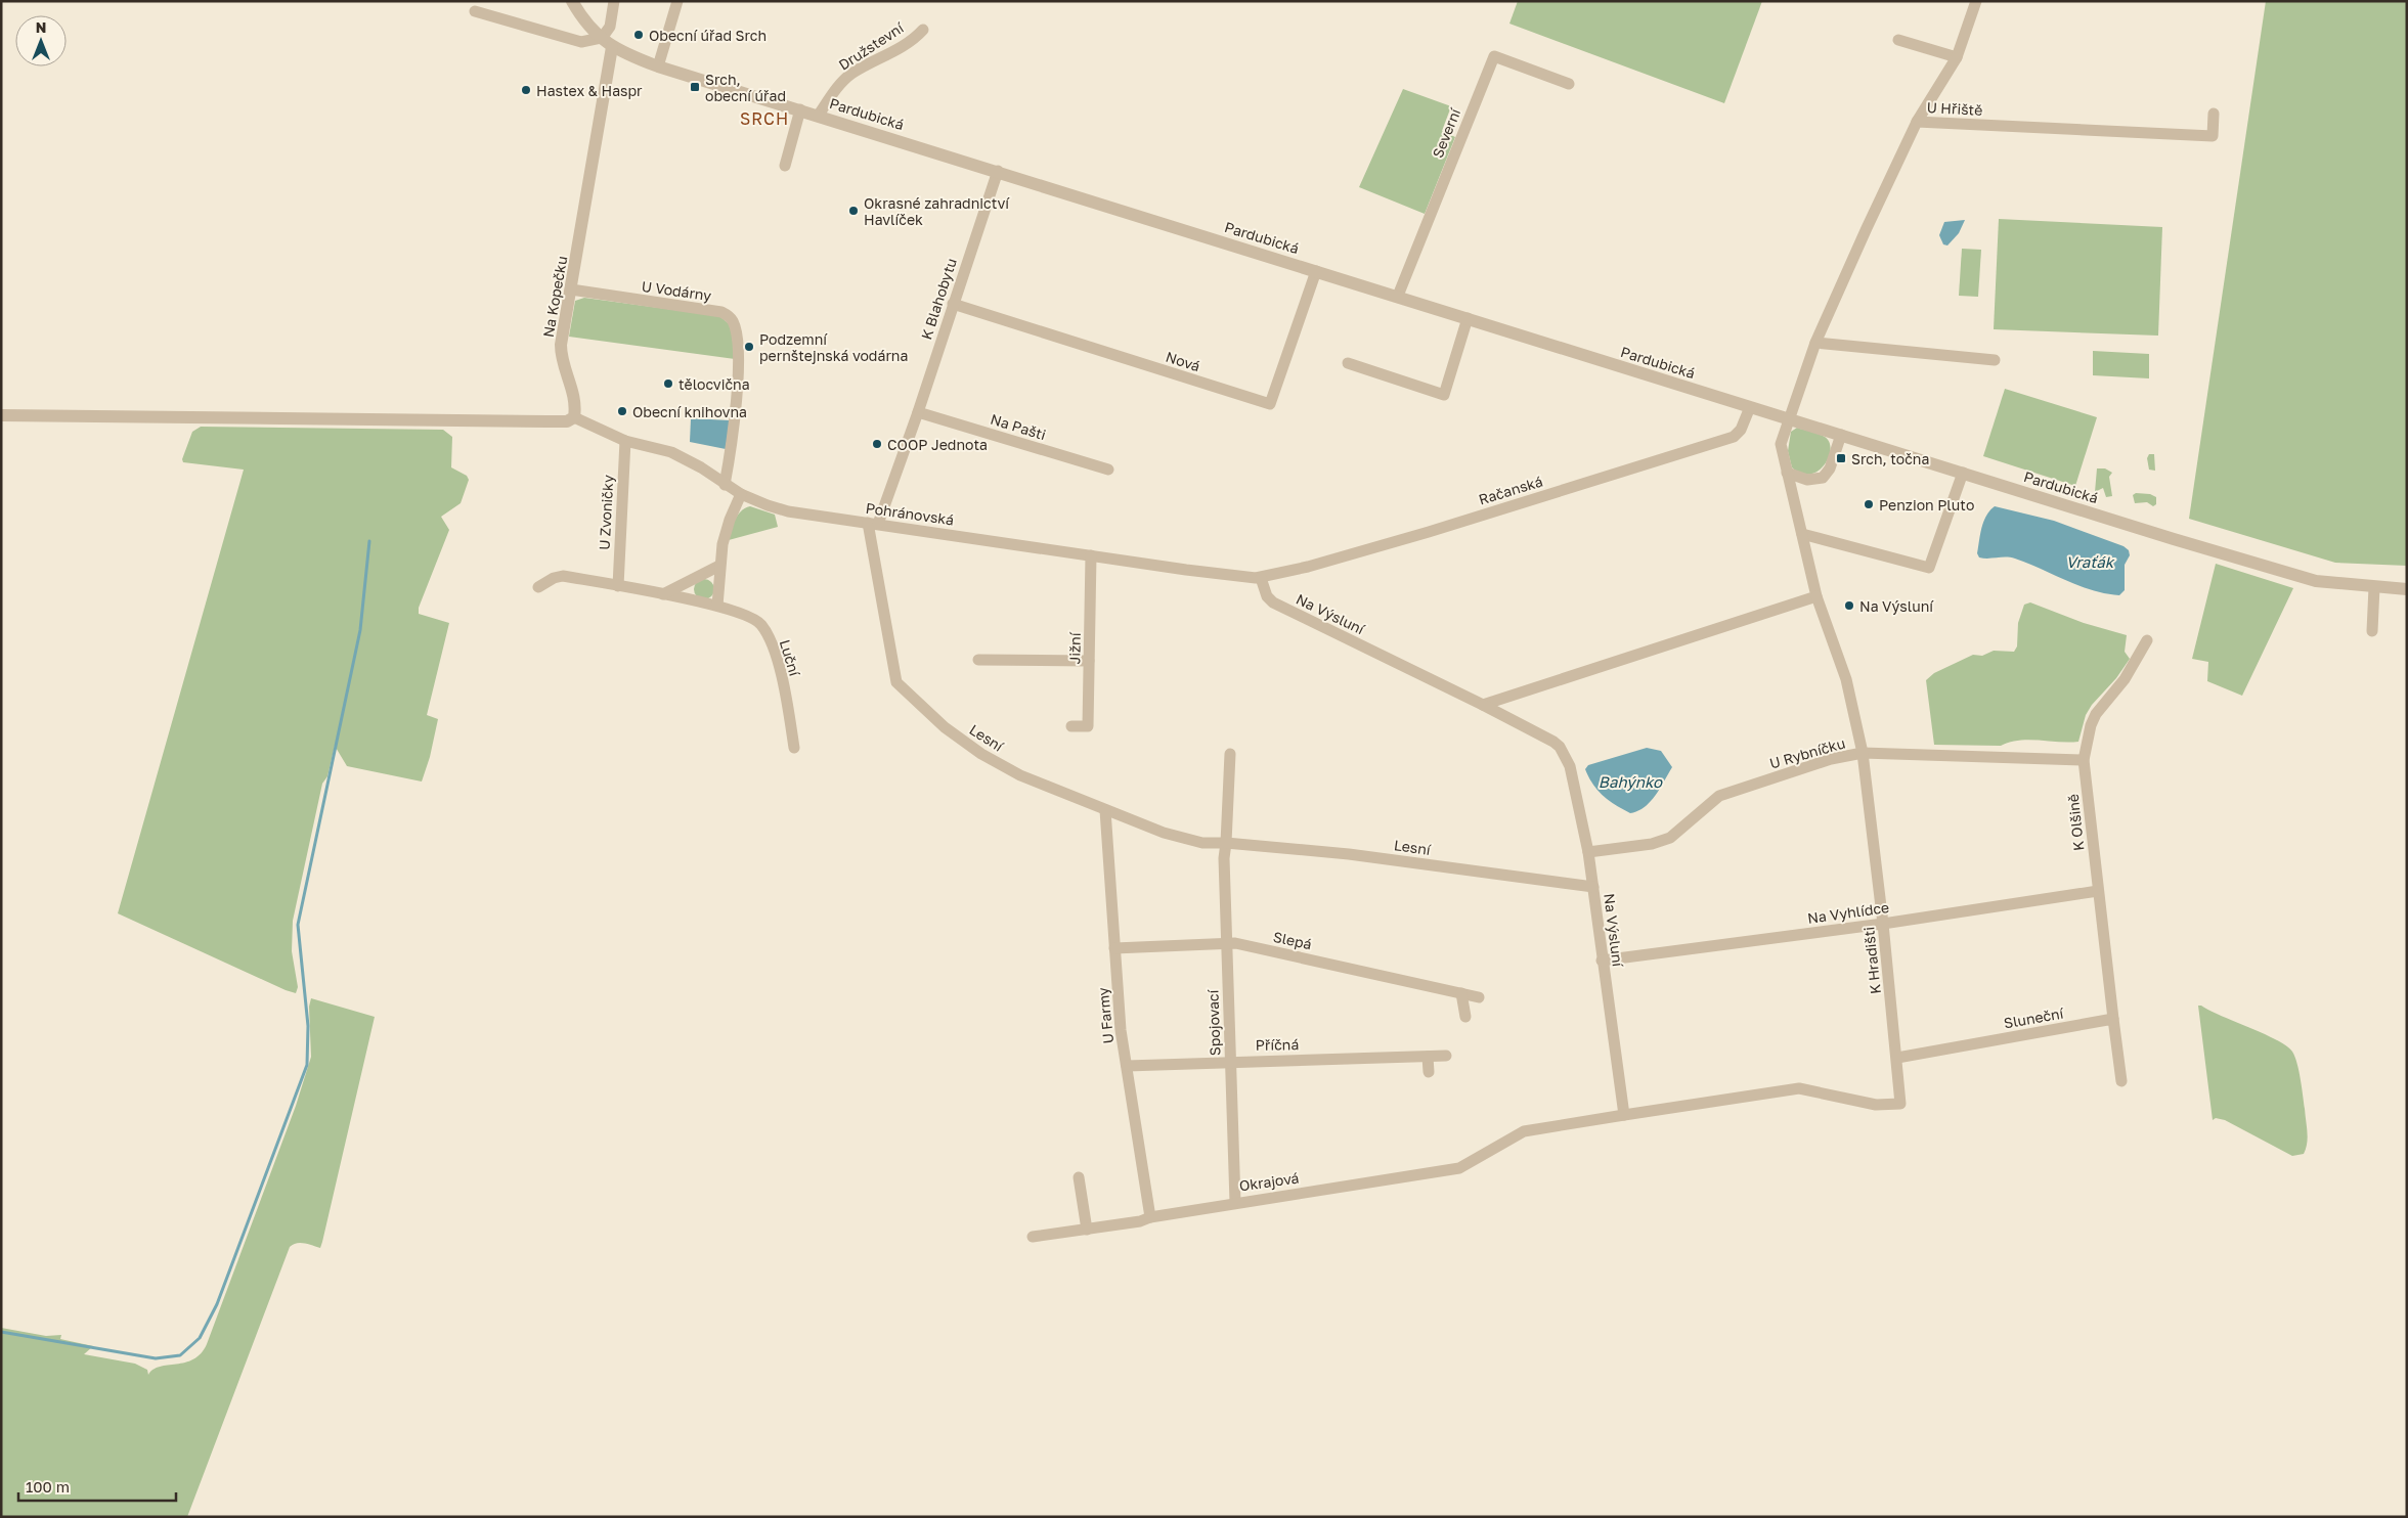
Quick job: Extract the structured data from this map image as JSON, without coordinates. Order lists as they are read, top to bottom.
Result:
{
  "streets": {
    "street": [
      "Družstevní",
      "U Hřiště",
      "Pardubická",
      "Severní",
      "U Vodárny",
      "Na Kopečku",
      "K Blahobytu",
      "Nová",
      "Na Pašti",
      "Račanská",
      "U Zvoničky",
      "Pohránovská",
      "Na Výsluní",
      "Jižní",
      "Luční",
      "Lesní",
      "U Rybníčku",
      "K Olšině",
      "Na Vyhlídce",
      "Slepá",
      "K Hradišti",
      "U Farmy",
      "Sluneční",
      "Spojovací",
      "Příčná",
      "Okrajová"
    ]
  },
  "crossings": [
    ["Družstevní", "Pardubická"],
    ["U Hřiště", "Pardubická"],
    ["Pardubická", "Severní"],
    ["Pardubická", "Na Kopečku"],
    ["Pardubická", "K Blahobytu"],
    ["Pardubická", "Nová"],
    ["Pardubická", "Račanská"],
    ["U Vodárny", "Na Kopečku"],
    ["U Vodárny", "Pohránovská"],
    ["Na Kopečku", "Pohránovská"],
    ["K Blahobytu", "Nová"],
    ["K Blahobytu", "Na Pašti"],
    ["K Blahobytu", "Pohránovská"],
    ["K Blahobytu", "Lesní"],
    ["Račanská", "Pohránovská"],
    ["Račanská", "Na Výsluní"],
    ["U Zvoničky", "Pohránovská"],
    ["Pohránovská", "Na Výsluní"],
    ["Pohránovská", "Jižní"],
    ["Pohránovská", "Lesní"],
    ["Na Výsluní", "Lesní"],
    ["Na Výsluní", "U Rybníčku"],
    ["Na Výsluní", "Na Vyhlídce"],
    ["Na Výsluní", "K Hradišti"],
    ["Na Výsluní", "Okrajová"],
    ["Lesní", "U Farmy"],
    ["Lesní", "Spojovací"],
    ["U Rybníčku", "K Olšině"],
    ["U Rybníčku", "K Hradišti"],
    ["K Olšině", "Na Vyhlídce"],
    ["K Olšině", "Sluneční"],
    ["Na Vyhlídce", "K Hradišti"],
    ["Slepá", "U Farmy"],
    ["Slepá", "Spojovací"],
    ["K Hradišti", "Sluneční"],
    ["K Hradišti", "Okrajová"],
    ["U Farmy", "Příčná"],
    ["U Farmy", "Okrajová"],
    ["Spojovací", "Příčná"],
    ["Spojovací", "Okrajová"]
  ],
  "districts": ["SRCH"],
  "water": ["Vraťák", "Bahýnko"],
  "places": {
    "other": [
      "Obecní úřad Srch",
      "Hastex & Haspr",
      "Okrasné zahradnictví Havlíček",
      "Podzemní pernštejnská vodárna",
      "tělocvična",
      "Obecní knihovna",
      "COOP Jednota",
      "Penzion Pluto",
      "Na Výsluní"
    ],
    "transit": ["Srch, obecní úřad", "Srch, točna"]
  },
  "scale_bar": "100 m",
  "north": "top"
}
